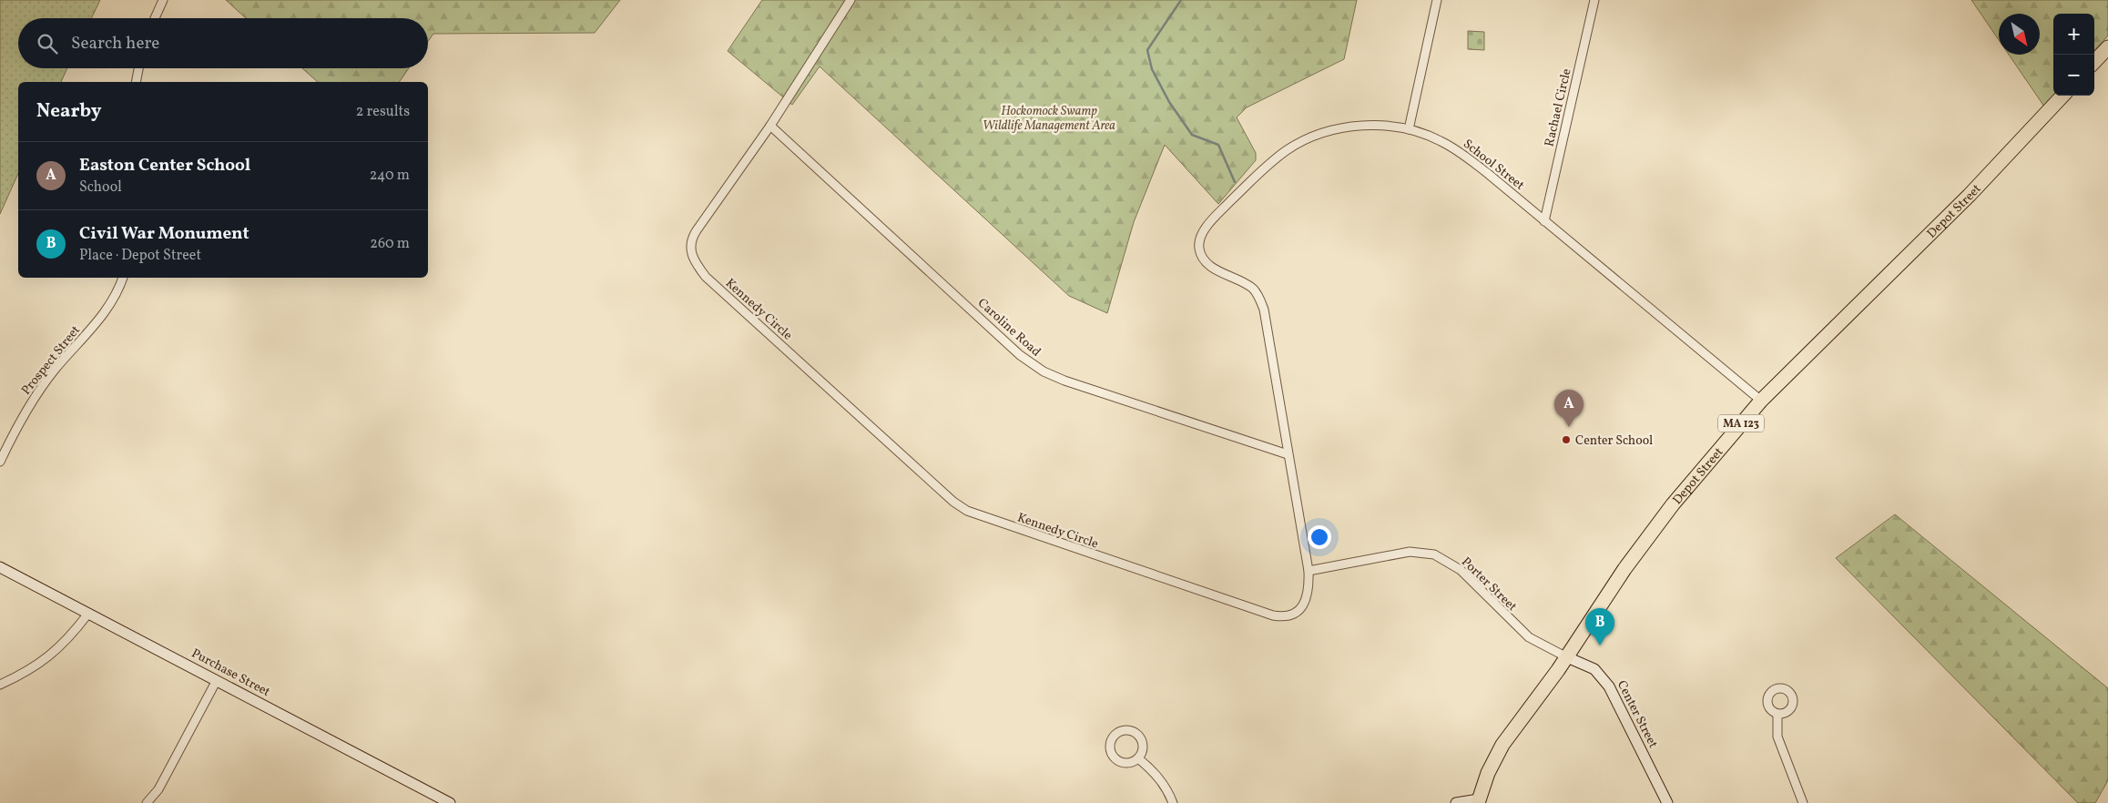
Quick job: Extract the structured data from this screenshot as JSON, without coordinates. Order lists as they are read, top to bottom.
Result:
{
  "streets": {
    "highway": ["Depot Street", "MA 123"],
    "street": [
      "Rachael Circle",
      "School Street",
      "Kennedy Circle",
      "Caroline Road",
      "Prospect Street",
      "Porter Street",
      "Purchase Street",
      "Center Street"
    ]
  },
  "crossings": [
    ["Rachael Circle", "School Street"],
    ["School Street", "Depot Street"],
    ["School Street", "Kennedy Circle"],
    ["Depot Street", "Porter Street"],
    ["Depot Street", "Center Street"],
    ["Kennedy Circle", "Caroline Road"],
    ["Kennedy Circle", "Porter Street"],
    ["Porter Street", "Center Street"]
  ],
  "parks": ["Hockomock Swamp Wildlife Management Area"],
  "places": ["Center School"],
  "north": "bottom right",
  "page": {
    "map_buttons": ["+", "−"],
    "search": "Search here",
    "heading": ["Nearby", "2 results"],
    "list": [
      {
        "mark": "A",
        "name": "Easton Center School",
        "note": "School",
        "value": "240 m"
      },
      {
        "mark": "B",
        "name": "Civil War Monument",
        "note": "Place · Depot Street",
        "value": "260 m"
      }
    ],
    "pins": ["A", "B"]
  }
}
